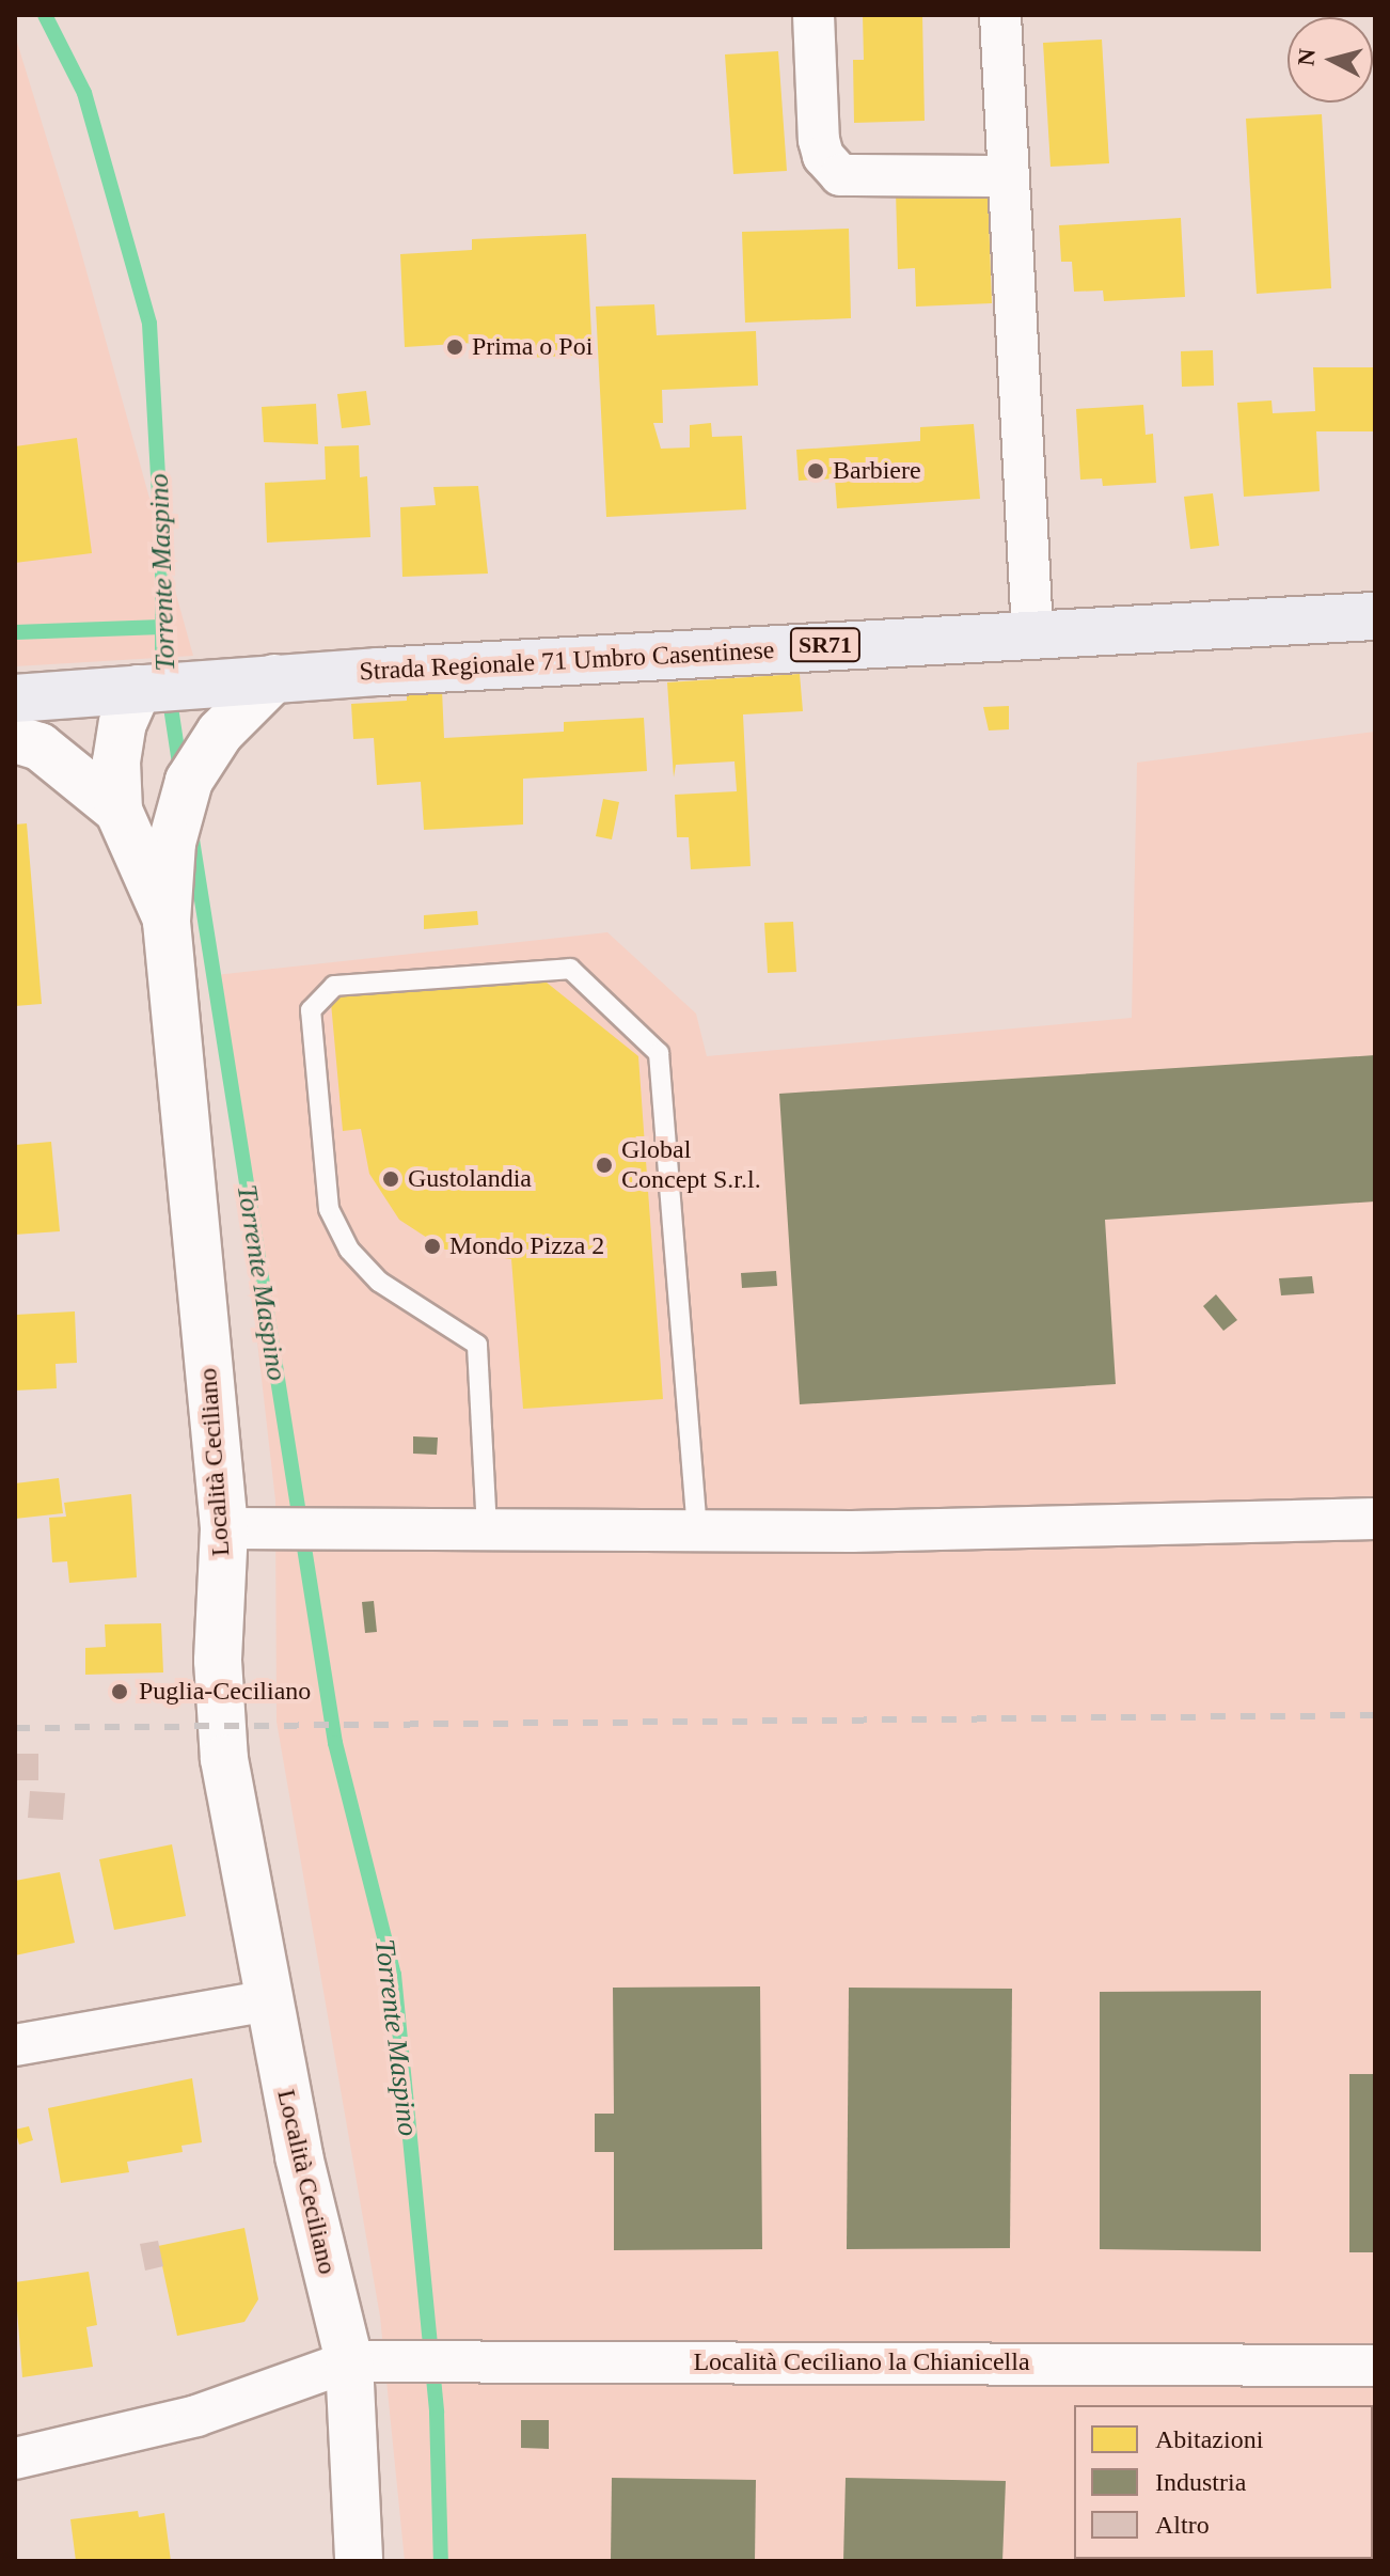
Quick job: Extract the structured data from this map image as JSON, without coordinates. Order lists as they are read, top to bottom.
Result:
{
  "streets": {
    "main road": ["SR71", "Strada Regionale 71 Umbro Casentinese"],
    "street": ["Località Ceciliano", "Località Ceciliano la Chianicella"]
  },
  "crossings": [
    ["Località Ceciliano", "Località Ceciliano la Chianicella"]
  ],
  "water": ["Torrente Maspino"],
  "places": [
    "Prima o Poi",
    "Barbiere",
    "Global Concept S.r.l.",
    "Gustolandia",
    "Mondo Pizza 2",
    "Puglia-Ceciliano"
  ],
  "legend": ["Abitazioni", "Industria", "Altro"],
  "north": "left"
}
